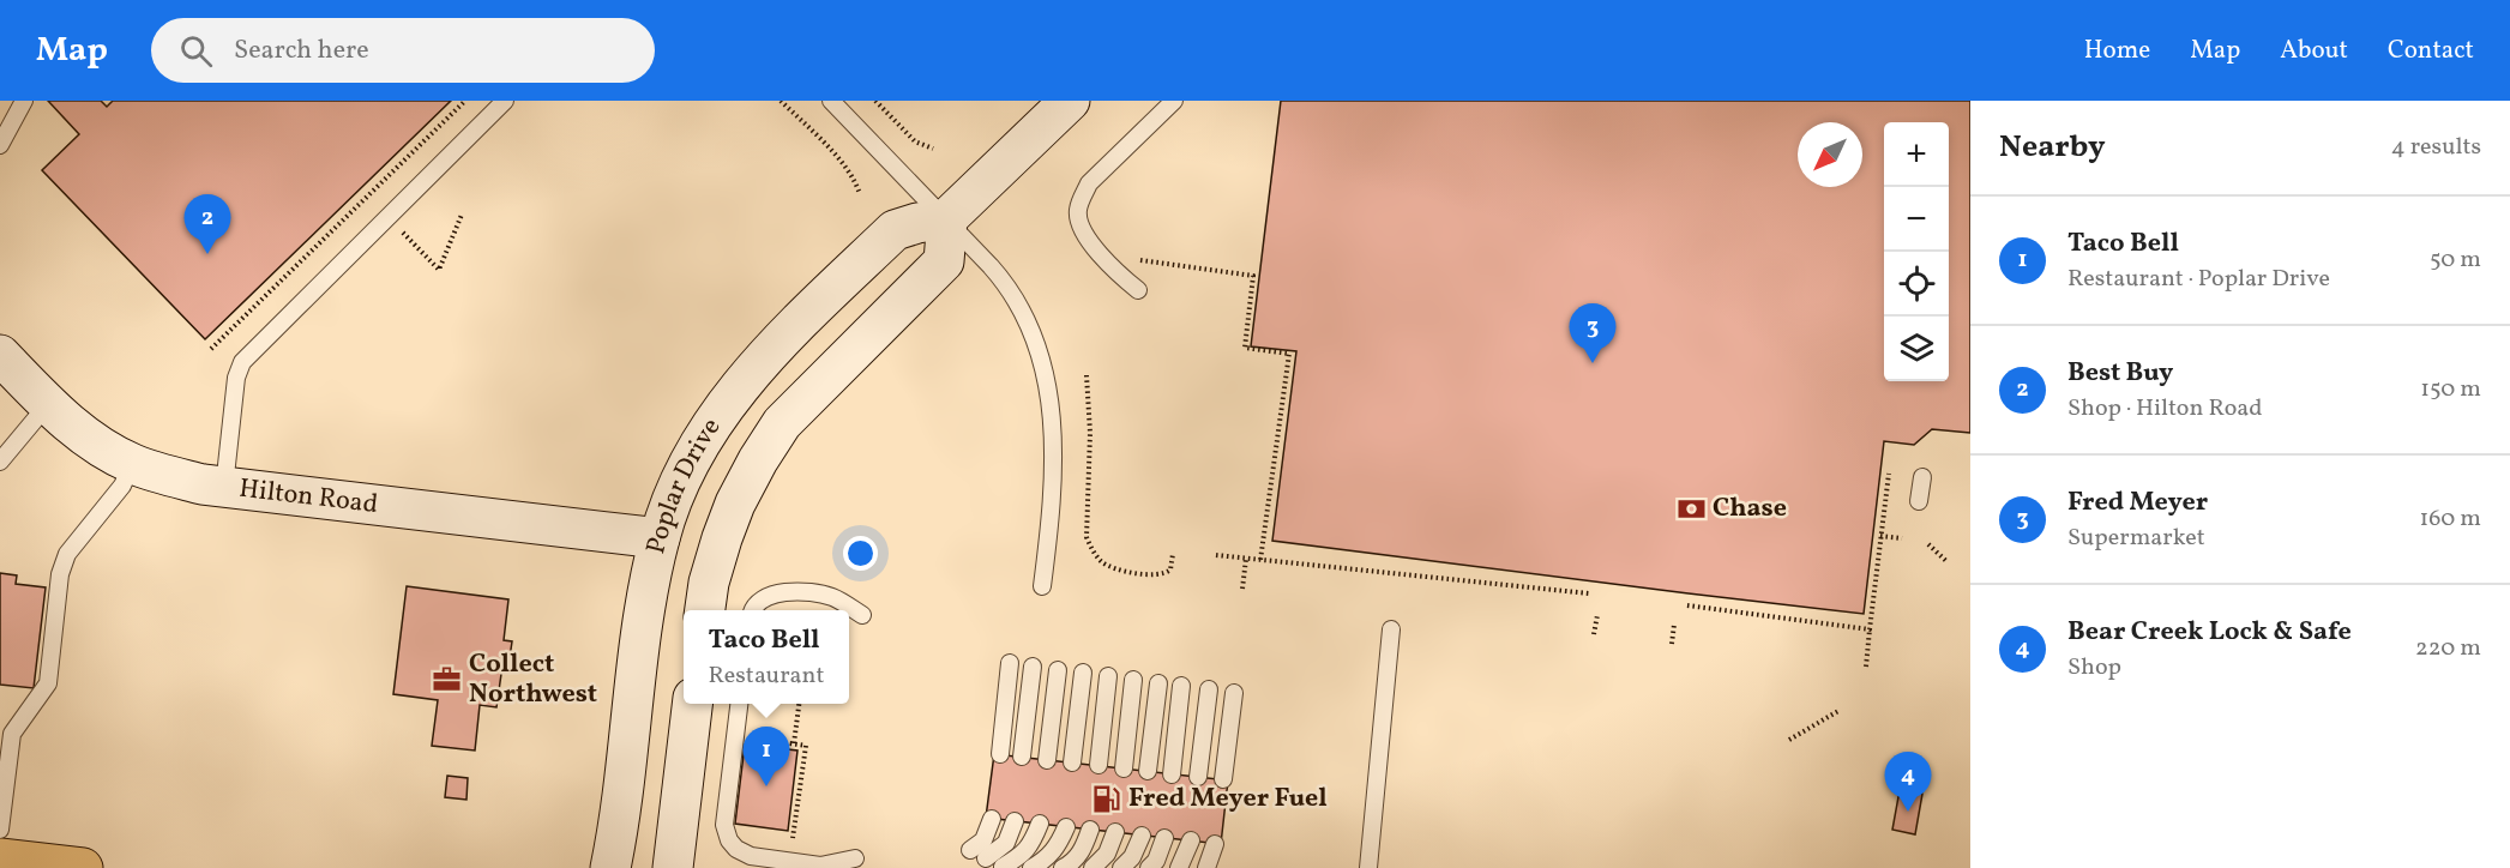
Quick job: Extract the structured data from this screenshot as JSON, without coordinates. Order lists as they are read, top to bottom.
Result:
{
  "streets": {
    "main road": ["Poplar Drive", "Hilton Road"]
  },
  "crossings": [
    ["Poplar Drive", "Hilton Road"]
  ],
  "places": {
    "bank": ["Chase"],
    "office": ["Collect Northwest"],
    "fuel station": ["Fred Meyer Fuel"]
  },
  "north": "bottom left",
  "page": {
    "header": "Map",
    "search": "Search here",
    "nav": [
      "Home",
      "Map",
      "About",
      "Contact"
    ],
    "heading": ["Nearby", "4 results"],
    "map_buttons": ["+", "−"],
    "pins": [
      "2",
      "3",
      "1",
      "4"
    ],
    "list": [
      {
        "mark": "1",
        "name": "Taco Bell",
        "note": "Restaurant · Poplar Drive",
        "value": "50 m"
      },
      {
        "mark": "2",
        "name": "Best Buy",
        "note": "Shop · Hilton Road",
        "value": "150 m"
      },
      {
        "mark": "3",
        "name": "Fred Meyer",
        "note": "Supermarket",
        "value": "160 m"
      },
      {
        "mark": "4",
        "name": "Bear Creek Lock & Safe",
        "note": "Shop",
        "value": "220 m"
      }
    ],
    "popup": ["Taco Bell", "Restaurant"]
  }
}
